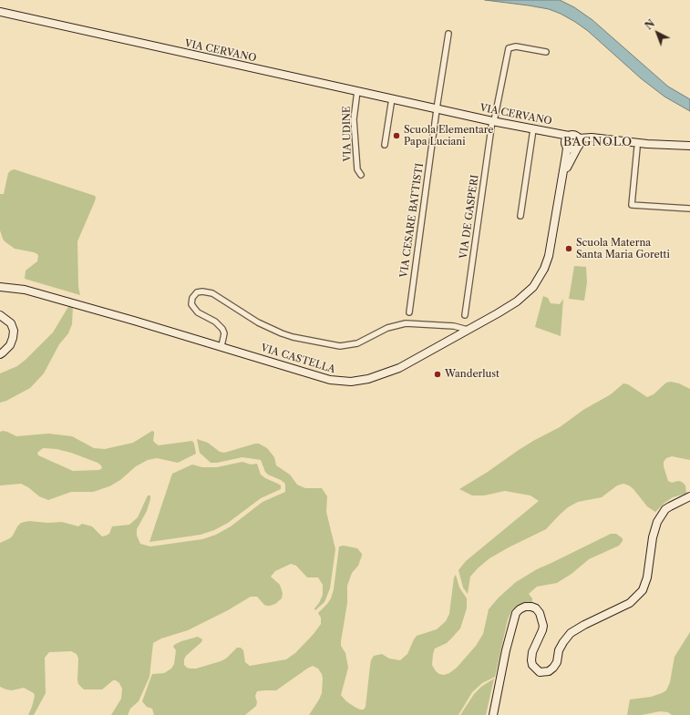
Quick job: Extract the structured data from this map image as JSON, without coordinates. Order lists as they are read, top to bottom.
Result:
{
  "streets": {
    "main road": ["VIA CERVANO", "VIA CASTELLA"],
    "street": ["VIA UDINE", "VIA DE GASPERI", "VIA CESARE BATTISTI"]
  },
  "crossings": [
    ["VIA CERVANO", "VIA UDINE"],
    ["VIA CERVANO", "VIA DE GASPERI"],
    ["VIA CERVANO", "VIA CESARE BATTISTI"]
  ],
  "districts": ["BAGNOLO"],
  "places": ["Scuola Elementare Papa Luciani", "Scuola Materna Santa Maria Goretti", "Wanderlust"],
  "north": "top left"
}
